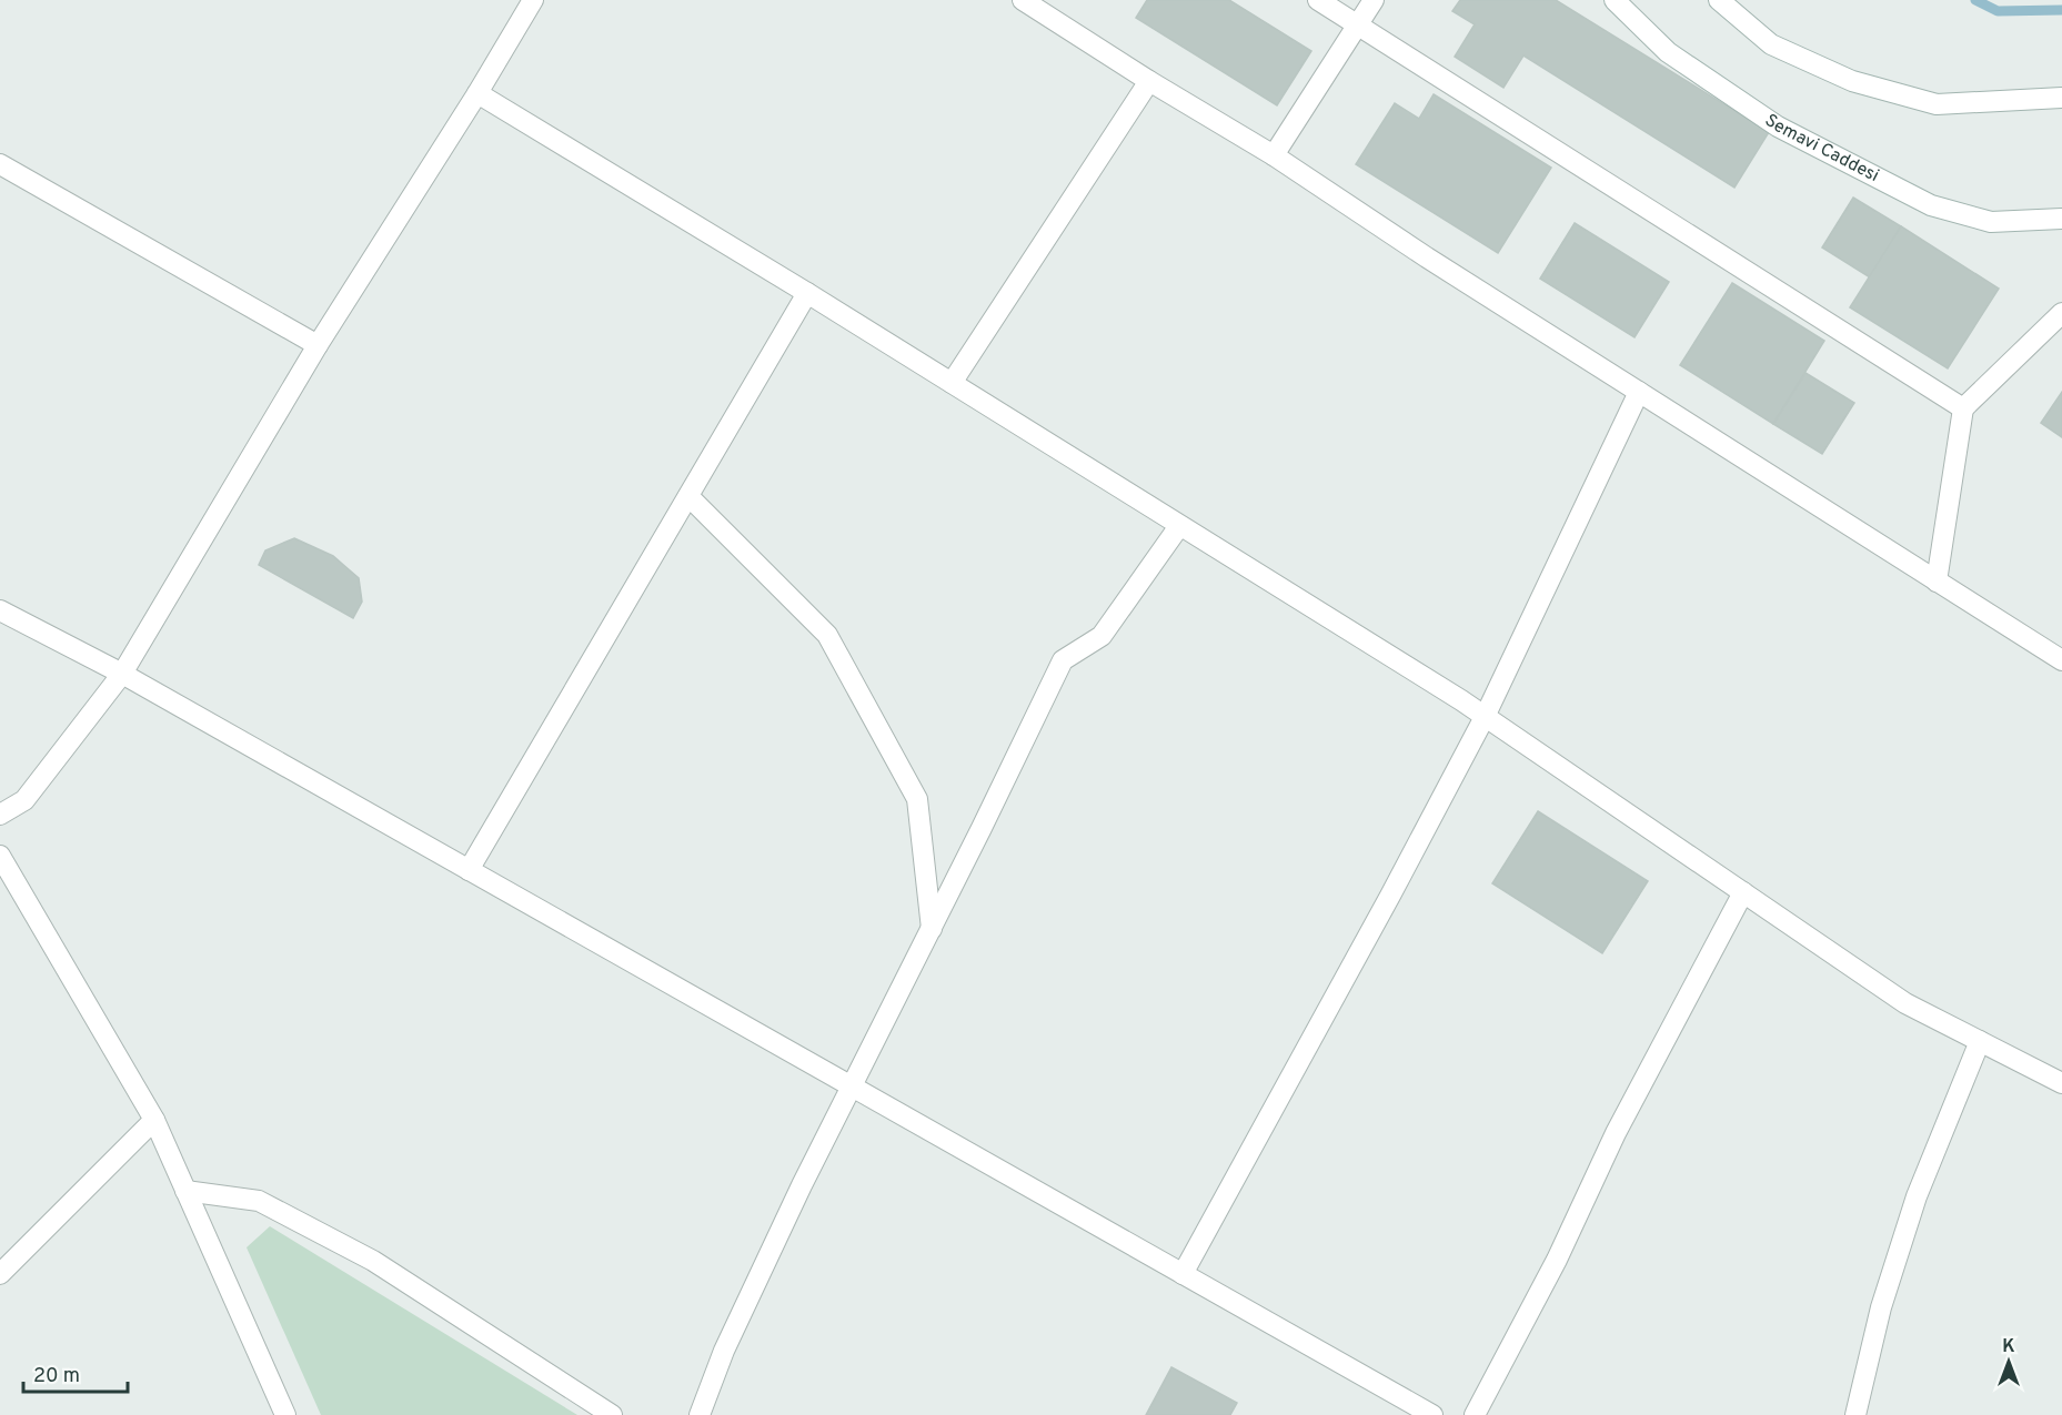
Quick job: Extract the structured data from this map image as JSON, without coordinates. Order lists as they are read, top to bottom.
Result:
{
  "streets": {
    "street": ["Semavi Caddesi"]
  },
  "scale_bar": "20 m",
  "north": "top"
}
